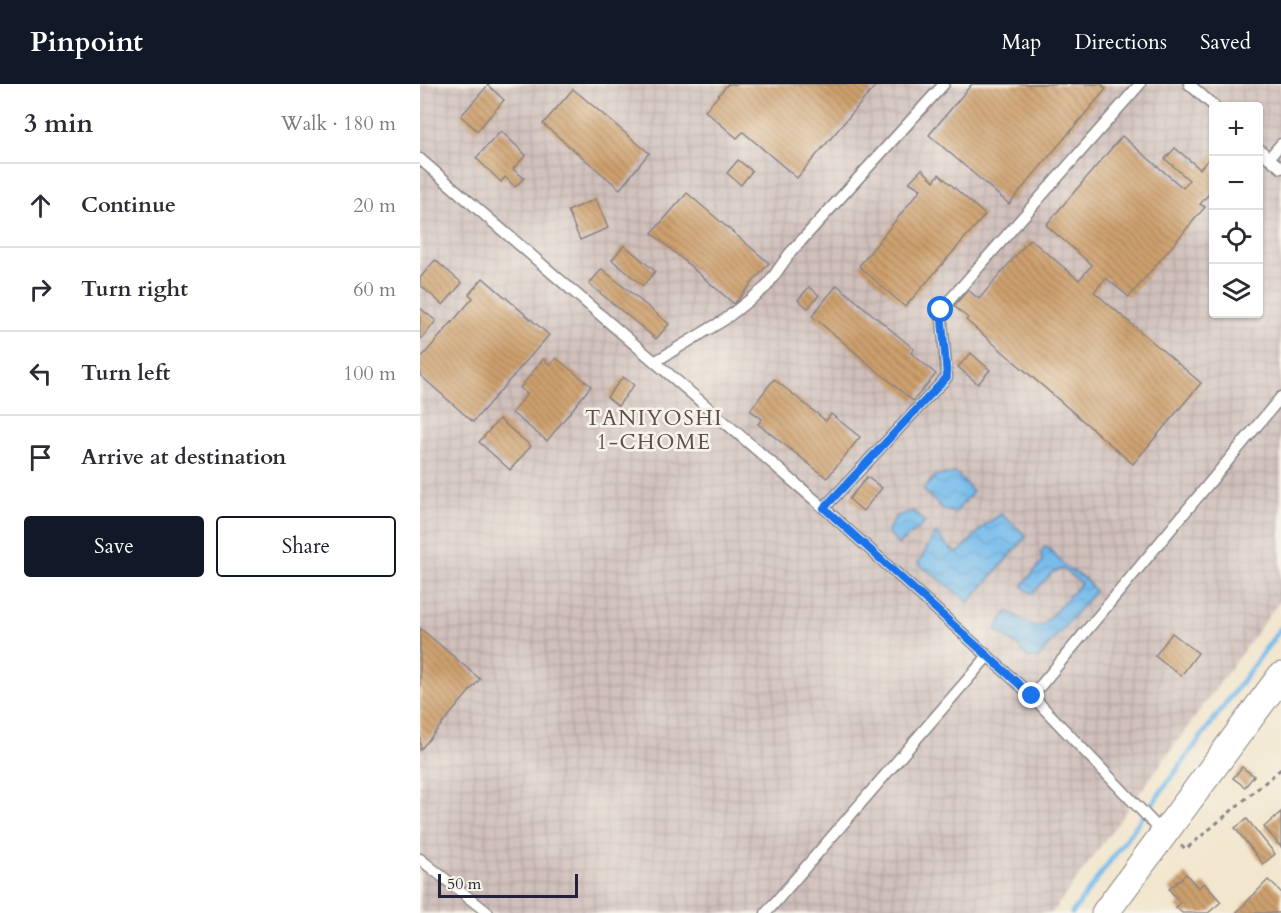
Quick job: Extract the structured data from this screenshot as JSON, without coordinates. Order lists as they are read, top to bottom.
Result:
{
  "districts": ["TANIYOSHI 1-CHOME"],
  "scale_bar": "50 m",
  "page": {
    "header": "Pinpoint",
    "nav": ["Map", "Directions", "Saved"],
    "heading": ["3 min", "Walk · 180 m"],
    "map_buttons": ["+", "−"],
    "list": [
      ["Continue", "20 m"],
      ["Turn right", "60 m"],
      ["Turn left", "100 m"],
      "Arrive at destination"
    ],
    "buttons": ["Save", "Share"],
    "scale": "50 m"
  }
}
